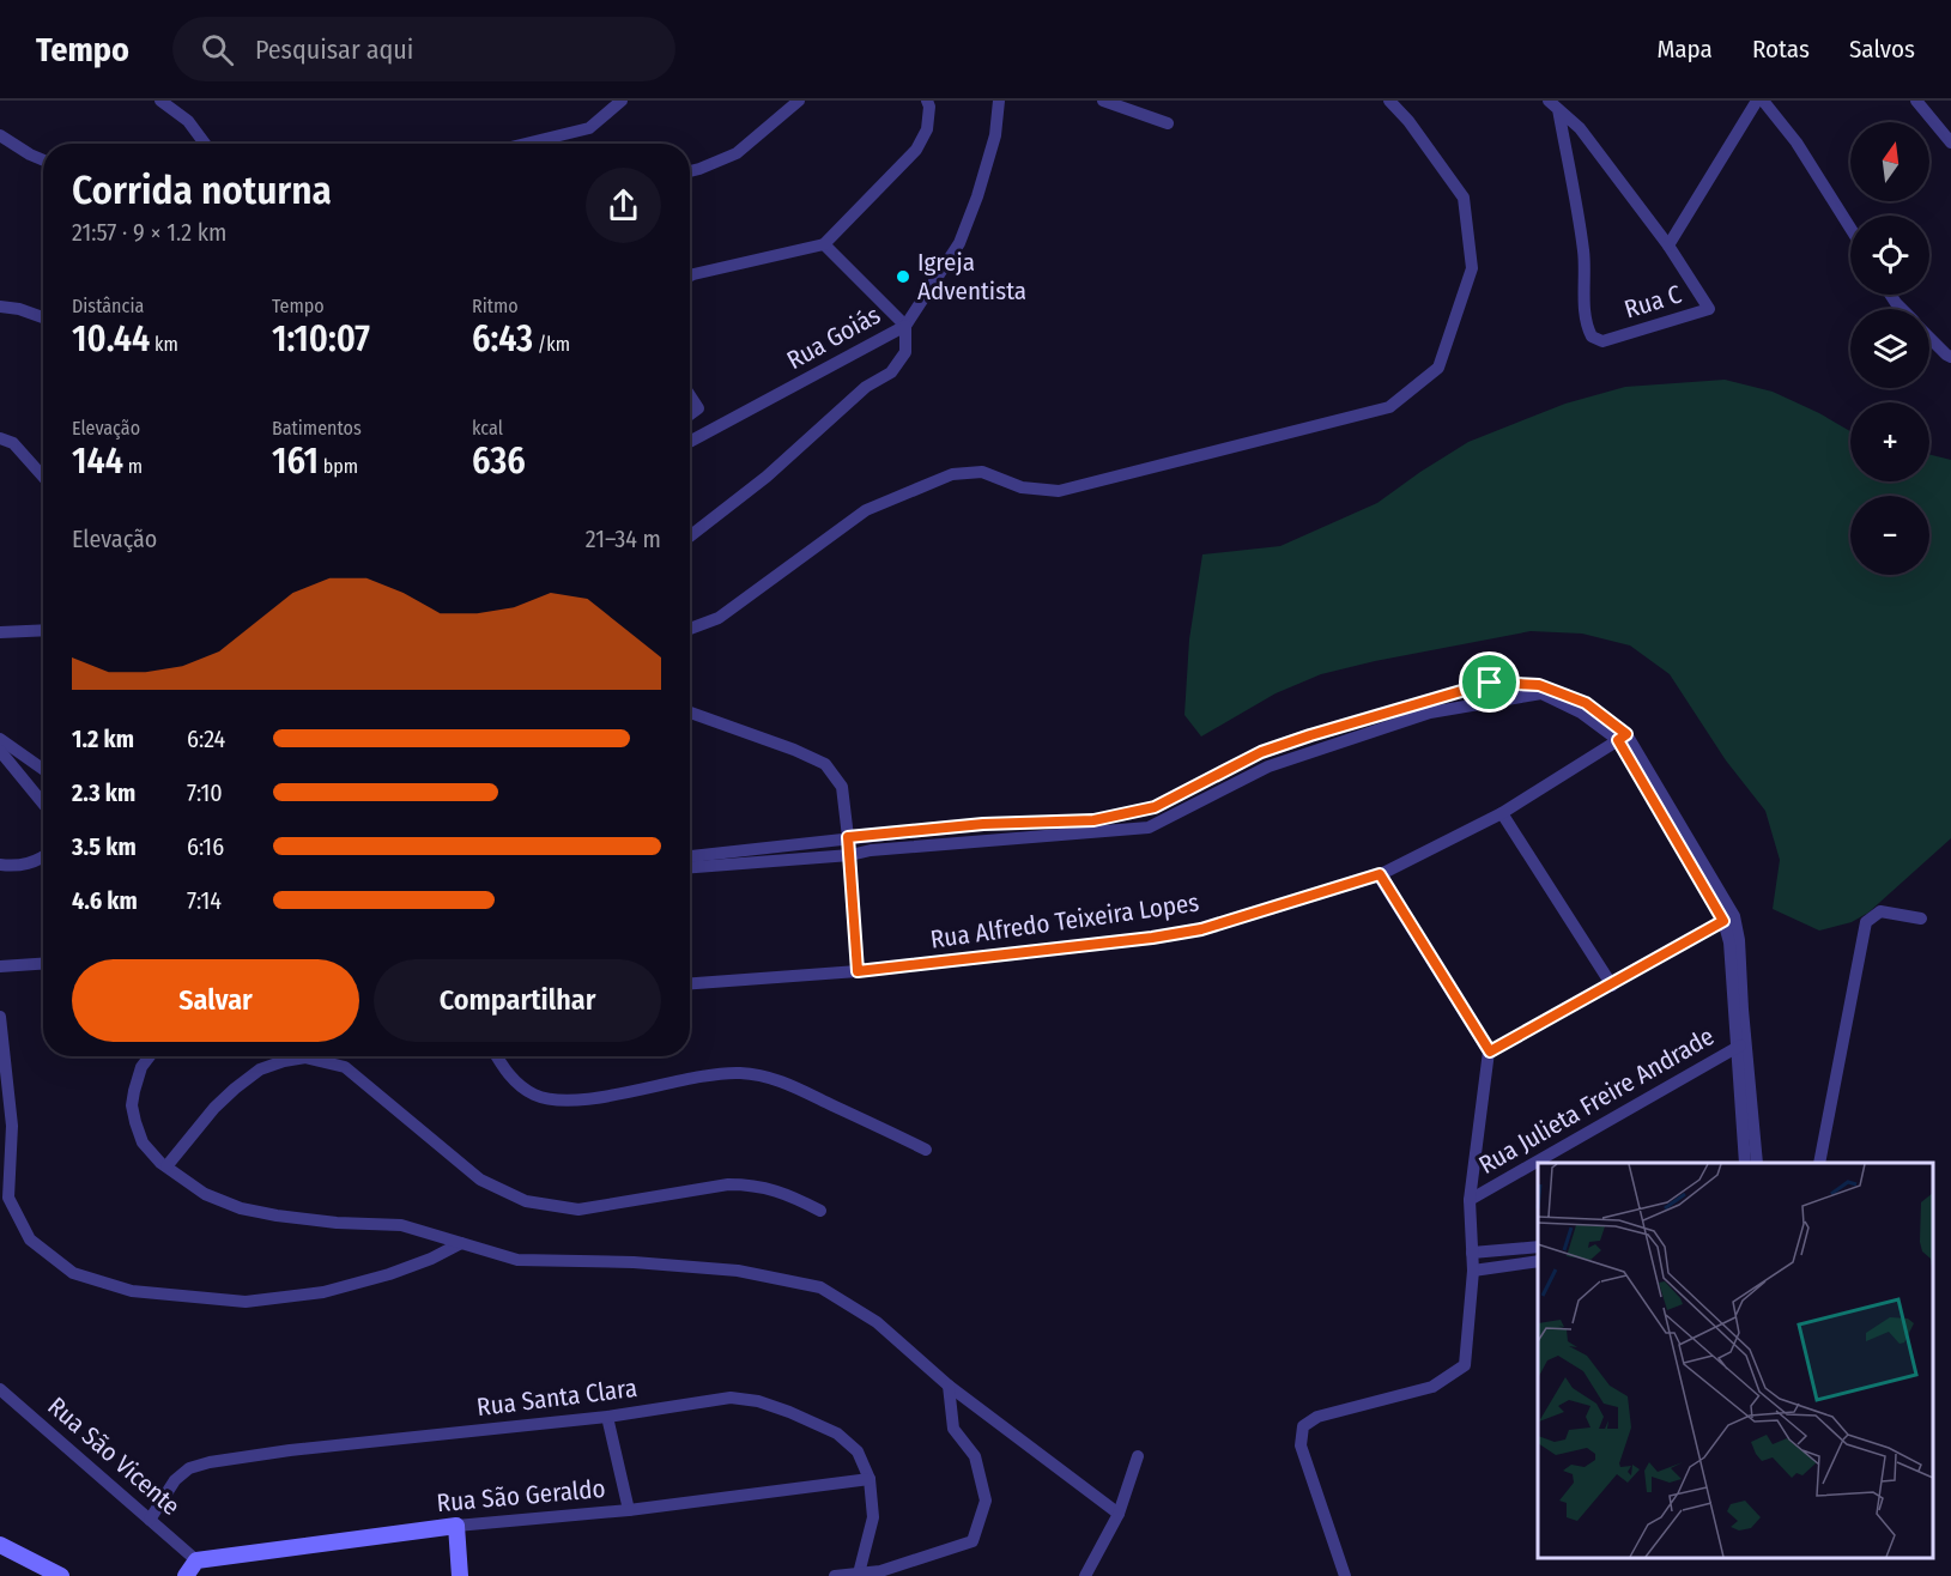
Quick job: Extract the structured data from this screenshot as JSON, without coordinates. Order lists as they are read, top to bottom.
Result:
{
  "streets": {
    "street": [
      "Rua C",
      "Rua Goiás",
      "Rua Alfredo Teixeira Lopes",
      "Rua Julieta Freire Andrade",
      "Rua Santa Clara",
      "Rua São Vicente",
      "Rua São Geraldo"
    ]
  },
  "crossings": [
    ["Rua Santa Clara", "Rua São Vicente"],
    ["Rua Santa Clara", "Rua São Geraldo"],
    ["Rua São Vicente", "Rua São Geraldo"]
  ],
  "places": ["Igreja Adventista"],
  "north": "top",
  "page": {
    "header": "Tempo",
    "search": "Pesquisar aqui",
    "nav": ["Mapa", "Rotas", "Salvos"],
    "map_buttons": ["+", "−"],
    "heading": ["Corrida noturna", "21:57 · 9 × 1.2 km"],
    "stats": [
      ["Distância", "10.44 km"],
      ["Tempo", "1:10:07"],
      ["Ritmo", "6:43 /km"],
      ["Elevação", "144 m"],
      ["Batimentos", "161 bpm"],
      ["kcal", "636"]
    ],
    "chart": ["Elevação", "21–34 m"],
    "list": [
      {
        "name": "1.2 km",
        "note": "6:24"
      },
      {
        "name": "2.3 km",
        "note": "7:10"
      },
      {
        "name": "3.5 km",
        "note": "6:16"
      },
      {
        "name": "4.6 km",
        "note": "7:14"
      }
    ],
    "buttons": ["Salvar", "Compartilhar"]
  }
}
